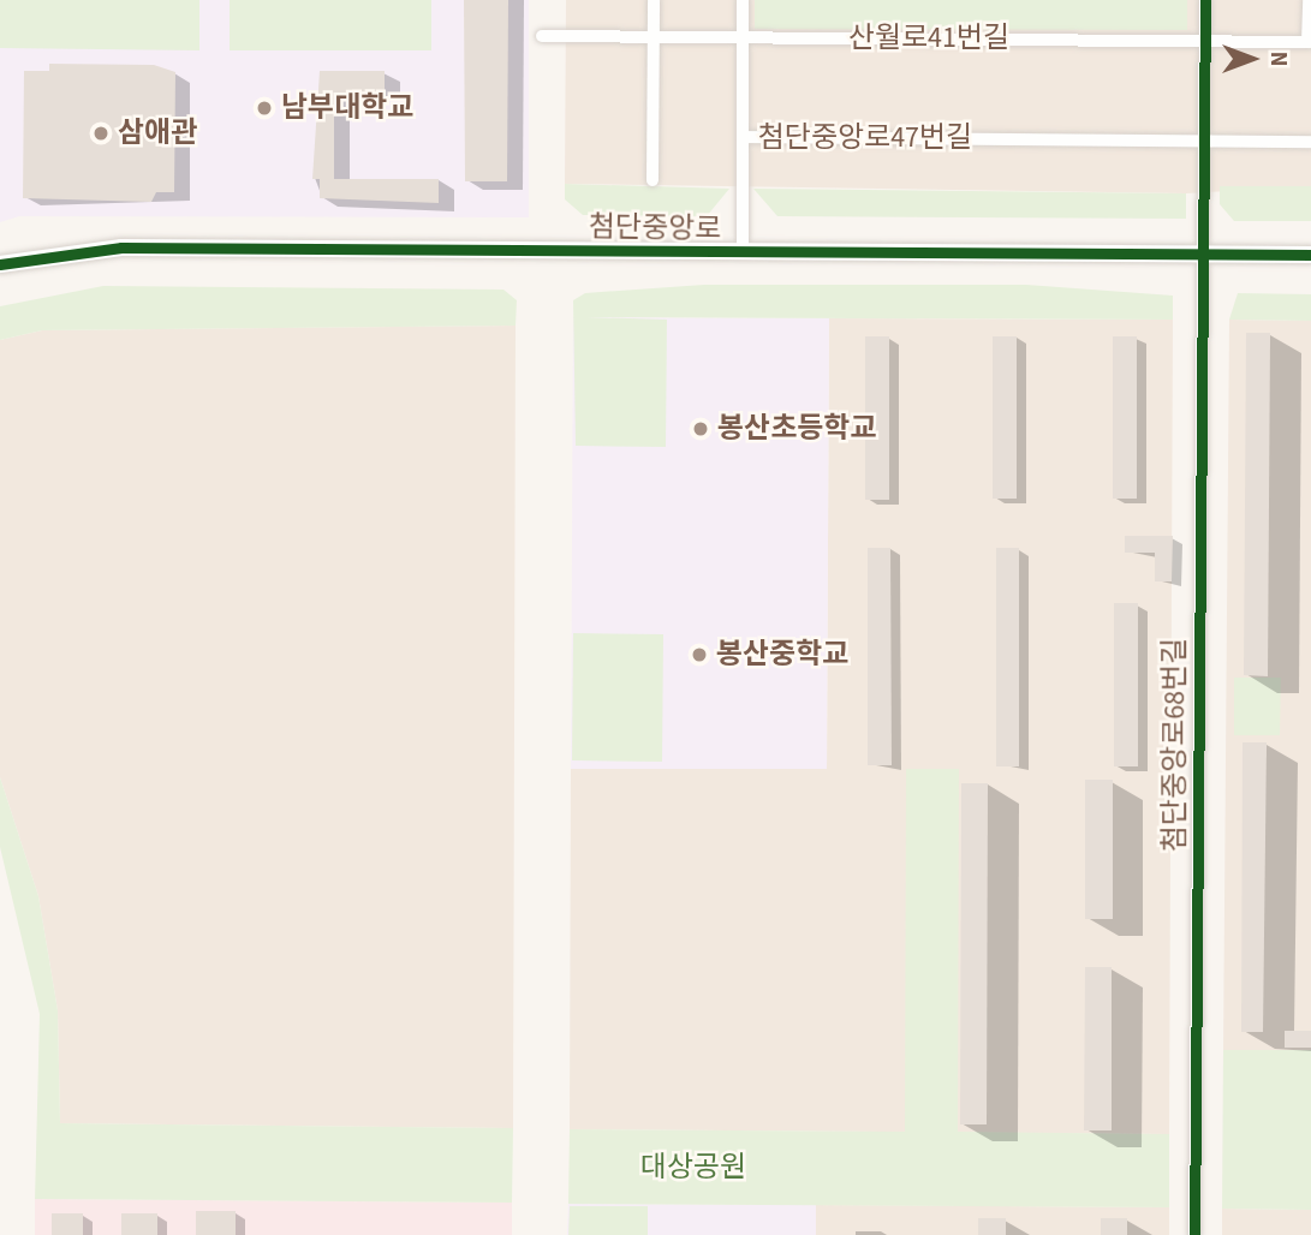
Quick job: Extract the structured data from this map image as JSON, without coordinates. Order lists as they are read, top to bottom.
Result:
{
  "streets": {
    "street": [
      "산월로41번길",
      "첨단중앙로47번길",
      "첨단중앙로",
      "첨단중앙로68번길"
    ]
  },
  "crossings": [
    ["산월로41번길", "첨단중앙로47번길"],
    ["산월로41번길", "첨단중앙로68번길"],
    ["첨단중앙로47번길", "첨단중앙로"],
    ["첨단중앙로47번길", "첨단중앙로68번길"],
    ["첨단중앙로", "첨단중앙로68번길"]
  ],
  "parks": ["대상공원"],
  "places": [
    "남부대학교",
    "삼애관",
    "봉산초등학교",
    "봉산중학교"
  ],
  "north": "right"
}
